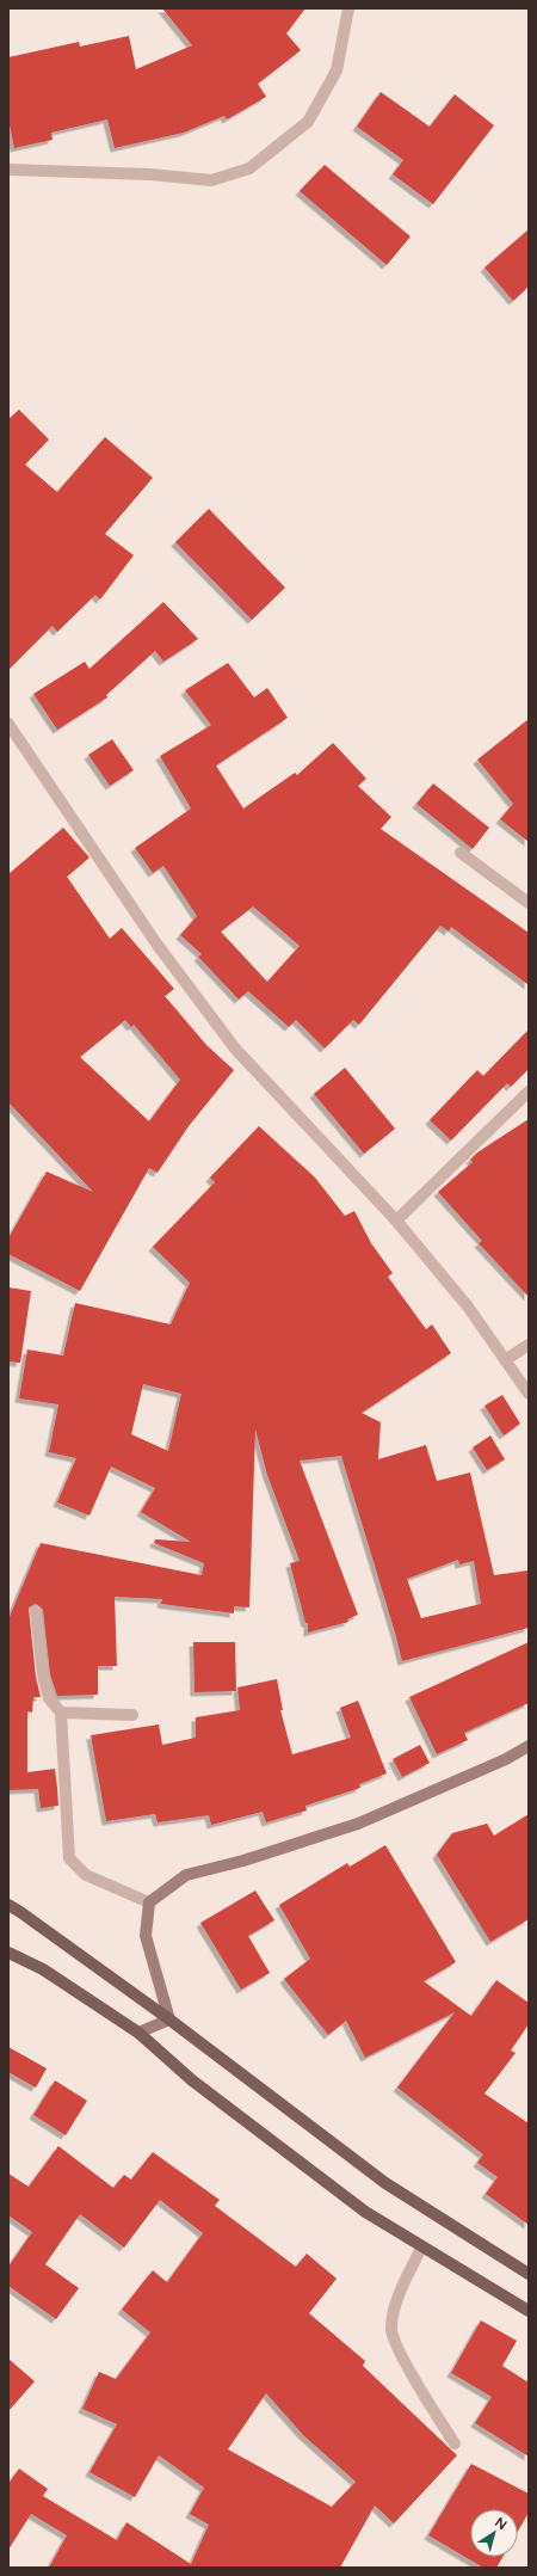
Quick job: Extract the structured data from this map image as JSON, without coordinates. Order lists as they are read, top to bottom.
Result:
{
  "north": "top right"
}
